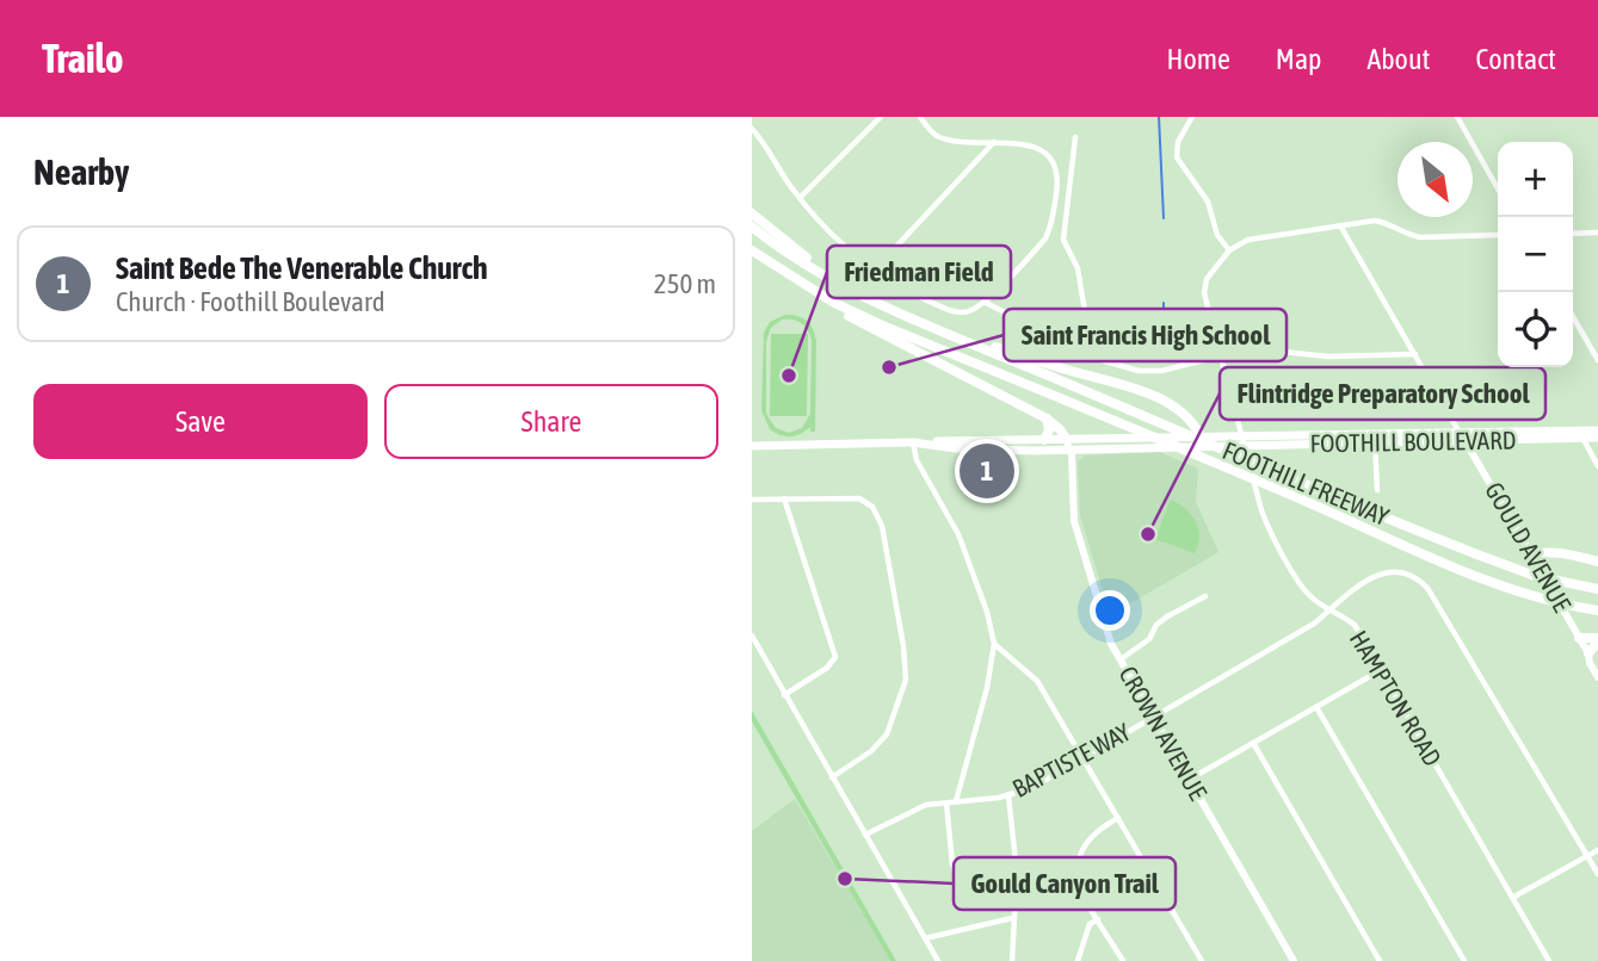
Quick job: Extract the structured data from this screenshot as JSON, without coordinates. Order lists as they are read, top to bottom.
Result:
{
  "streets": {
    "highway": ["FOOTHILL FREEWAY"],
    "main road": ["FOOTHILL BOULEVARD"],
    "street": [
      "GOULD AVENUE",
      "HAMPTON ROAD",
      "CROWN AVENUE",
      "BAPTISTE WAY"
    ]
  },
  "crossings": [
    ["FOOTHILL BOULEVARD", "GOULD AVENUE"],
    ["FOOTHILL BOULEVARD", "HAMPTON ROAD"],
    ["FOOTHILL BOULEVARD", "CROWN AVENUE"],
    ["HAMPTON ROAD", "BAPTISTE WAY"],
    ["CROWN AVENUE", "BAPTISTE WAY"]
  ],
  "places": [
    "Saint Francis High School",
    "Friedman Field",
    "Flintridge Preparatory School",
    "Gould Canyon Trail"
  ],
  "north": "bottom right",
  "page": {
    "header": "Trailo",
    "nav": [
      "Home",
      "Map",
      "About",
      "Contact"
    ],
    "heading": "Nearby",
    "map_buttons": ["+", "−"],
    "list": [
      {
        "mark": "1",
        "name": "Saint Bede The Venerable Church",
        "note": "Church · Foothill Boulevard",
        "value": "250 m"
      }
    ],
    "buttons": ["Save", "Share"],
    "pins": "1"
  }
}
